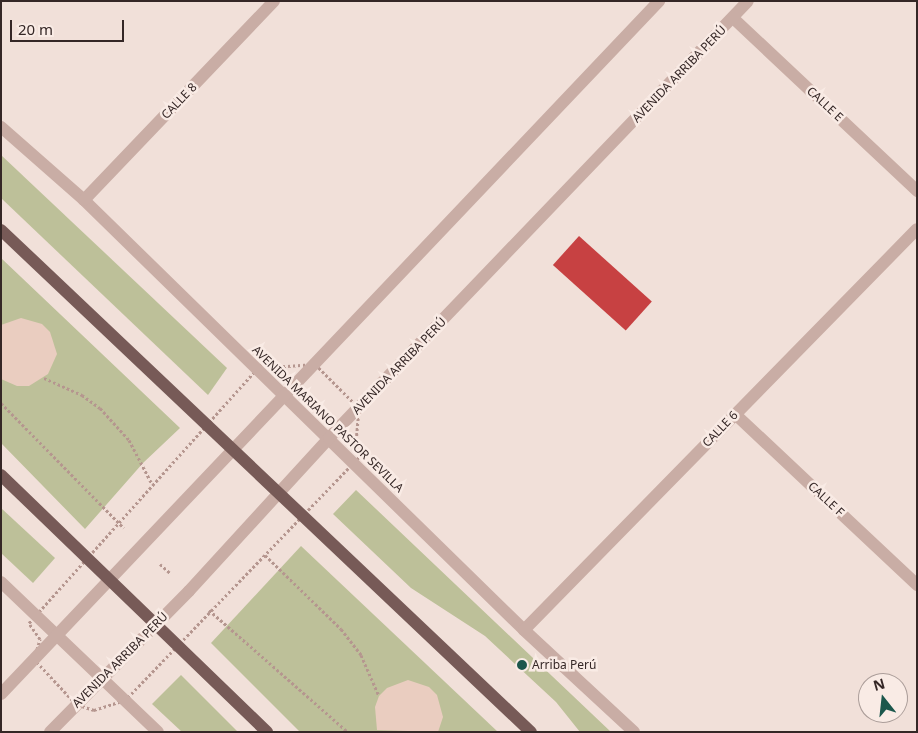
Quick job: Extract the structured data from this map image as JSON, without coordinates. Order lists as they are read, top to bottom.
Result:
{
  "streets": {
    "street": [
      "AVENIDA ARRIBA PERÚ",
      "CALLE 8",
      "CALLE E",
      "AVENIDA MARIANO PASTOR SEVILLA",
      "CALLE 6",
      "CALLE F"
    ]
  },
  "crossings": [
    ["AVENIDA ARRIBA PERÚ", "CALLE E"],
    ["AVENIDA ARRIBA PERÚ", "AVENIDA MARIANO PASTOR SEVILLA"],
    ["CALLE 8", "AVENIDA MARIANO PASTOR SEVILLA"],
    ["AVENIDA MARIANO PASTOR SEVILLA", "CALLE 6"],
    ["CALLE 6", "CALLE F"]
  ],
  "places": ["Arriba Perú"],
  "scale_bar": "20 m",
  "north": "top"
}
